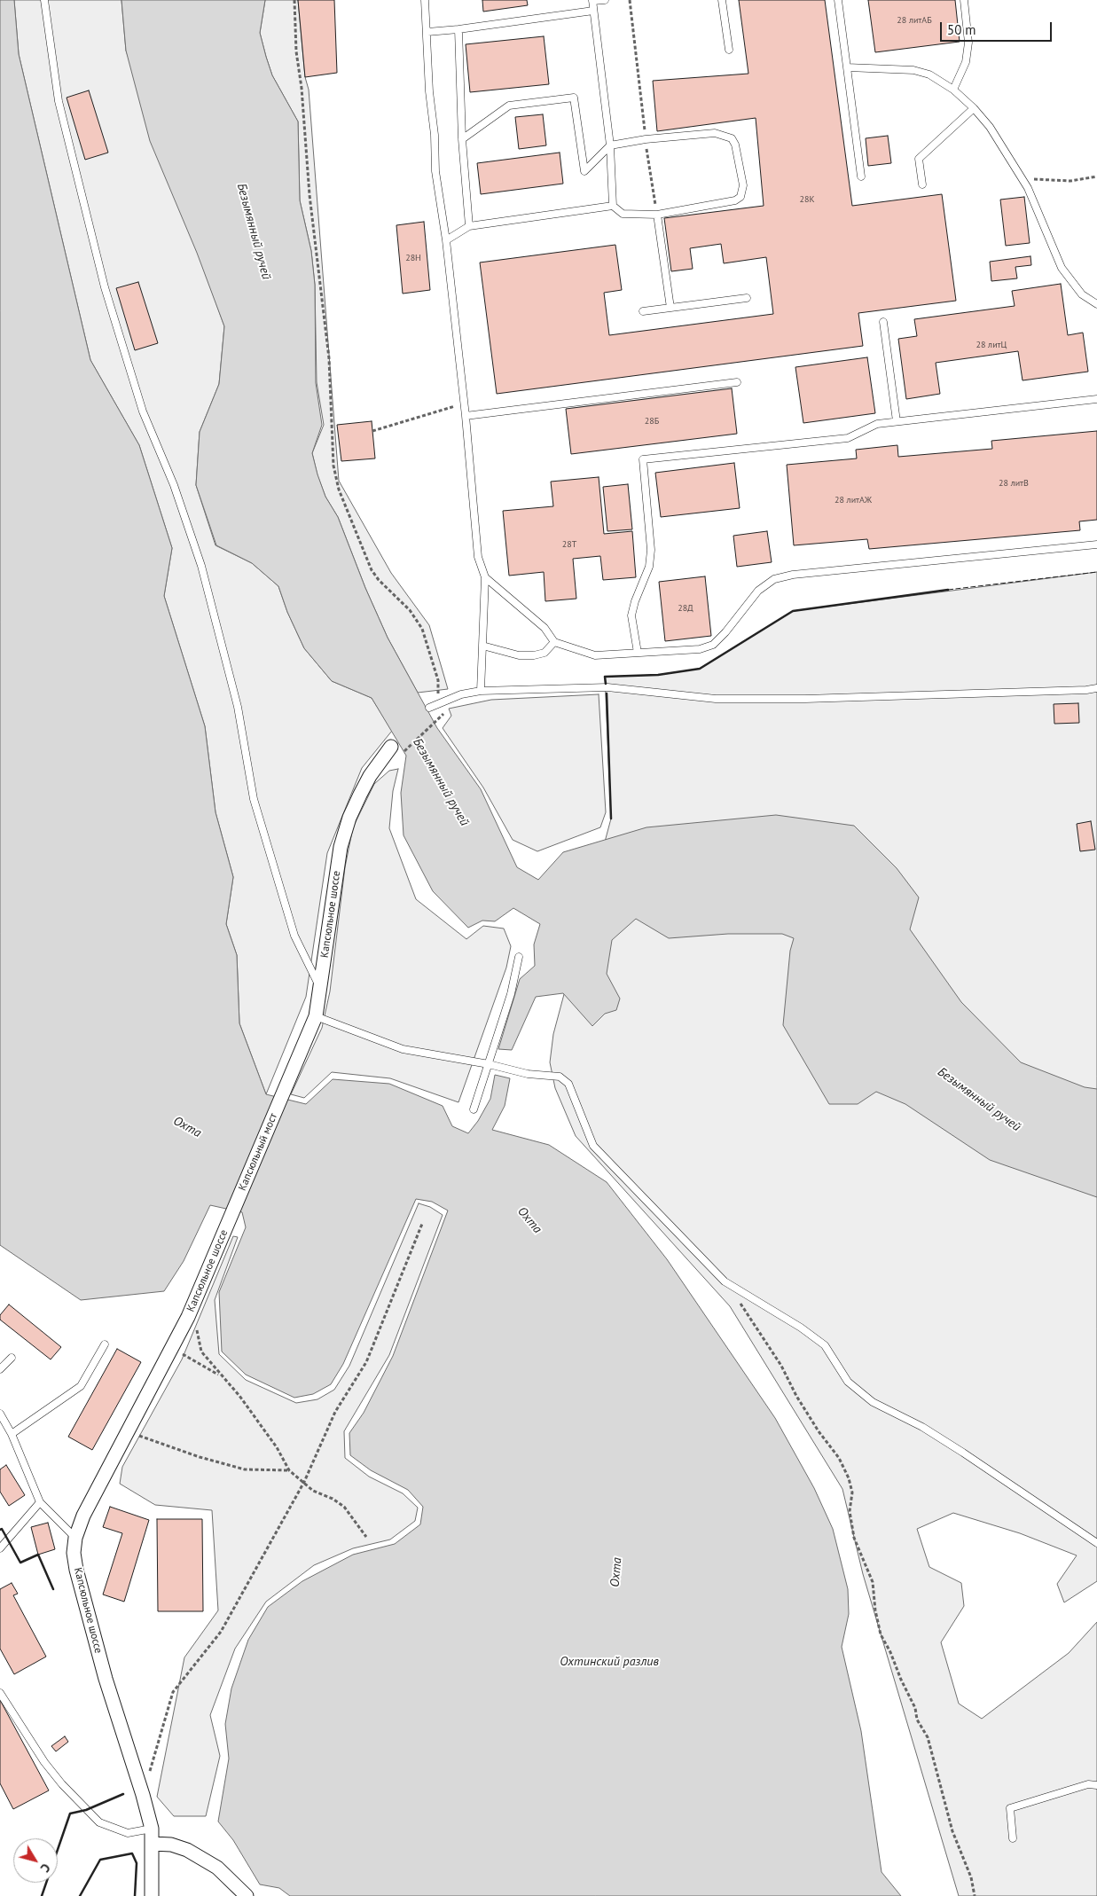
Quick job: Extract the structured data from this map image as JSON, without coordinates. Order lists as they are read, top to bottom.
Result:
{
  "streets": {
    "street": ["Капсюльное шоссе", "Капсюльный мост"]
  },
  "crossings": [
    ["Капсюльное шоссе", "Капсюльный мост"]
  ],
  "water": ["Безымянный ручей", "Охта", "Охтинский разлив"],
  "house_numbers": [
    "28 литАБ",
    "28К",
    "28Н",
    "28 литЦ",
    "28Б",
    "28 литВ",
    "28 литАЖ",
    "28Т",
    "28Д"
  ],
  "scale_bar": "50 m",
  "north": "bottom right"
}
